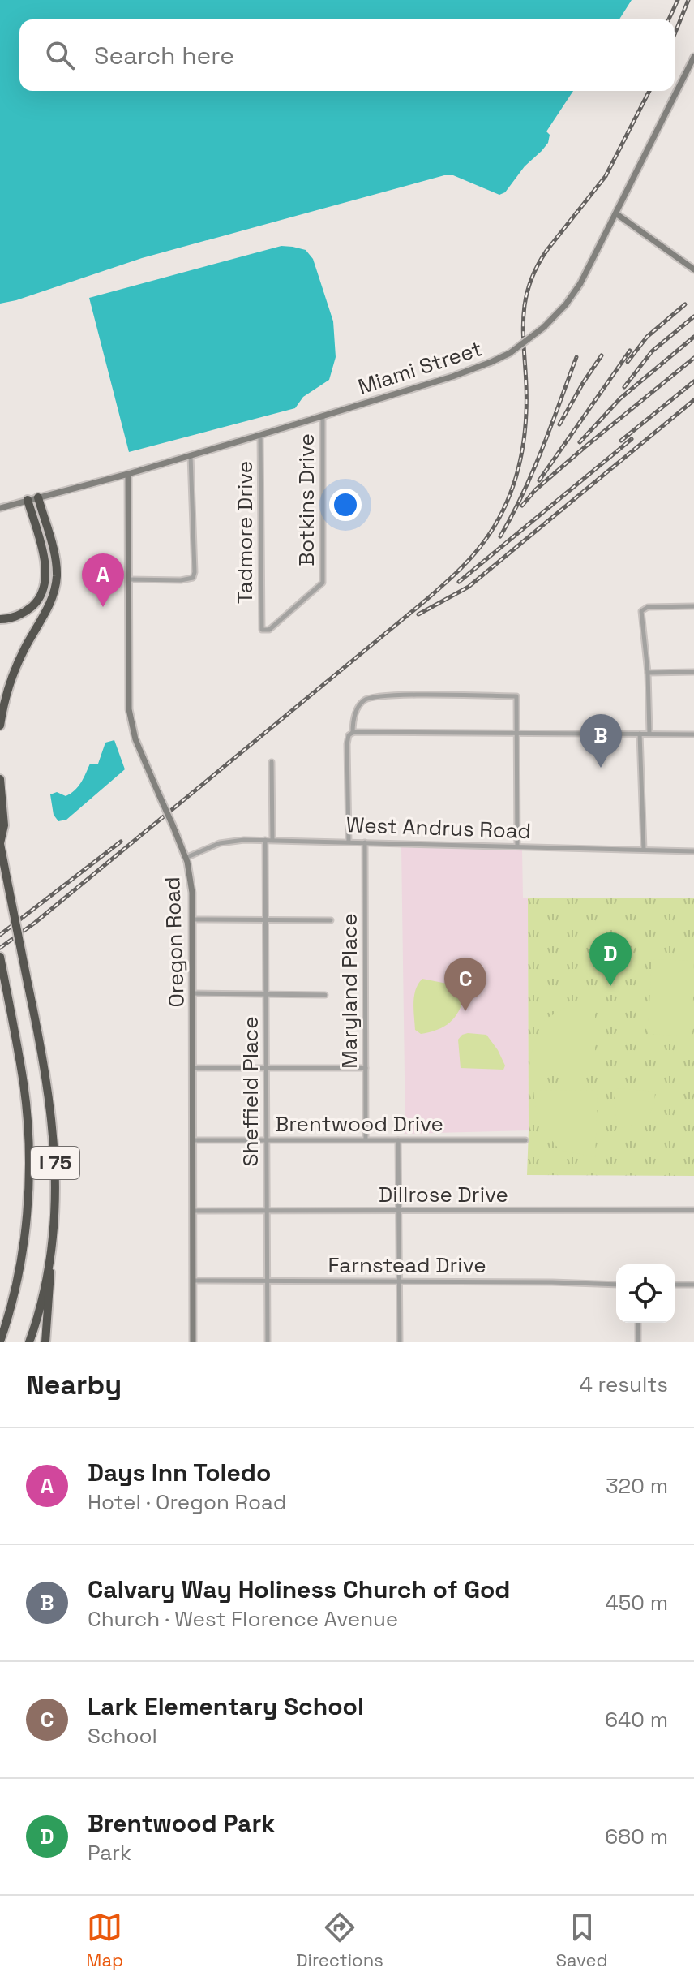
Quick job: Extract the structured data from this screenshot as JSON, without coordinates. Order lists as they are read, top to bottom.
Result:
{
  "streets": {
    "highway": ["I 75"],
    "street": [
      "Miami Street",
      "Botkins Drive",
      "Tadmore Drive",
      "West Andrus Road",
      "Oregon Road",
      "Maryland Place",
      "Sheffield Place",
      "Brentwood Drive",
      "Dillrose Drive",
      "Farnstead Drive"
    ]
  },
  "crossings": [
    ["Miami Street", "Botkins Drive"],
    ["Miami Street", "Tadmore Drive"],
    ["Miami Street", "Oregon Road"],
    ["Botkins Drive", "Tadmore Drive"],
    ["West Andrus Road", "Oregon Road"],
    ["West Andrus Road", "Maryland Place"],
    ["West Andrus Road", "Sheffield Place"],
    ["Oregon Road", "Brentwood Drive"],
    ["Oregon Road", "Dillrose Drive"],
    ["Oregon Road", "Farnstead Drive"],
    ["Maryland Place", "Brentwood Drive"],
    ["Sheffield Place", "Brentwood Drive"],
    ["Sheffield Place", "Dillrose Drive"],
    ["Sheffield Place", "Farnstead Drive"]
  ],
  "page": {
    "search": "Search here",
    "pins": [
      "A",
      "B",
      "D",
      "C"
    ],
    "heading": ["Nearby", "4 results"],
    "list": [
      {
        "mark": "A",
        "name": "Days Inn Toledo",
        "note": "Hotel · Oregon Road",
        "value": "320 m"
      },
      {
        "mark": "B",
        "name": "Calvary Way Holiness Church of God",
        "note": "Church · West Florence Avenue",
        "value": "450 m"
      },
      {
        "mark": "C",
        "name": "Lark Elementary School",
        "note": "School",
        "value": "640 m"
      },
      {
        "mark": "D",
        "name": "Brentwood Park",
        "note": "Park",
        "value": "680 m"
      }
    ],
    "nav": ["Map", "Directions", "Saved"]
  }
}
